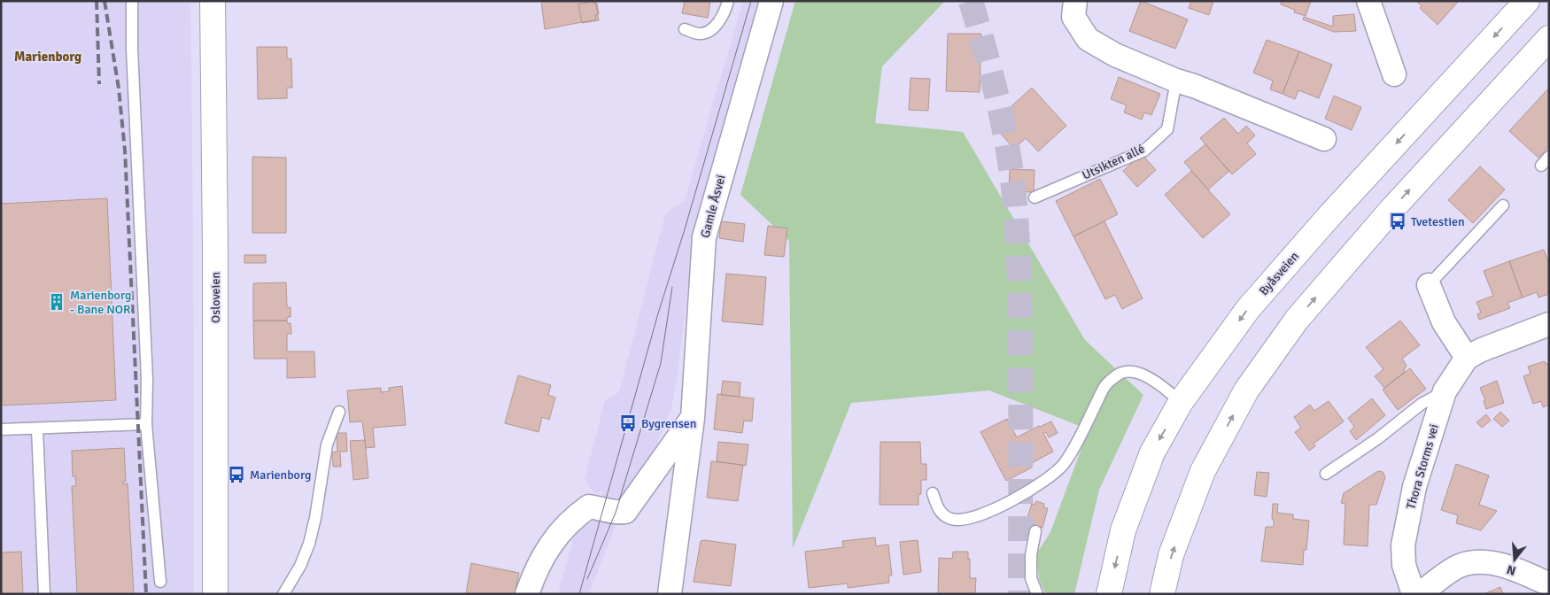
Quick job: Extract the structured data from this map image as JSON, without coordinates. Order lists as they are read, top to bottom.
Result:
{
  "streets": {
    "main road": ["Byåsveien", "Osloveien"],
    "street": ["Gamle Åsvei", "Thora Storms vei"],
    "lane": ["Utsikten allé"]
  },
  "districts": ["Marienborg"],
  "places": {
    "bus stop": ["Tvetestien", "Bygrensen", "Marienborg"],
    "building": ["Marienborg - Bane NOR"]
  },
  "north": "bottom"
}
